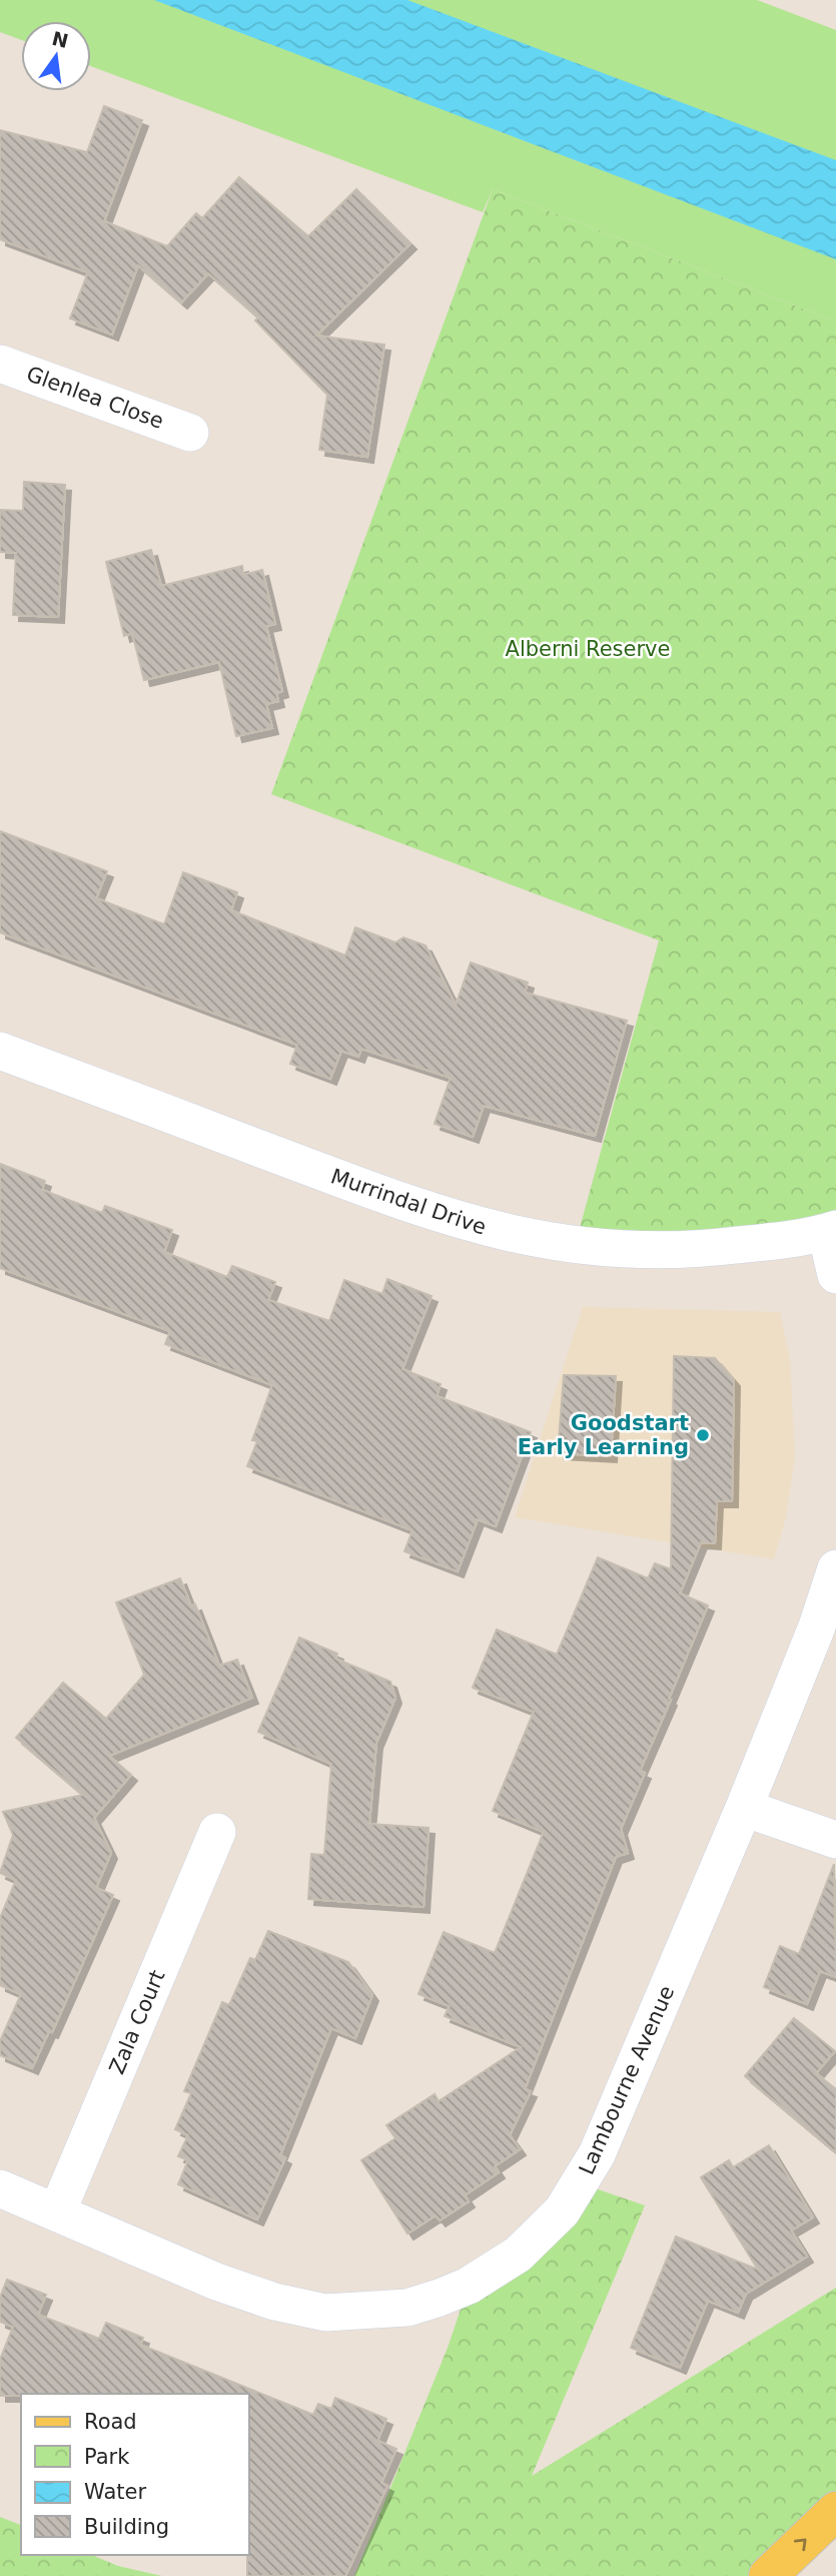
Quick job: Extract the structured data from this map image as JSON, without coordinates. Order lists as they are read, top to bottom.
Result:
{
  "streets": {
    "street": [
      "Glenlea Close",
      "Murrindal Drive",
      "Zala Court",
      "Lambourne Avenue"
    ]
  },
  "crossings": [
    ["Zala Court", "Lambourne Avenue"]
  ],
  "parks": ["Alberni Reserve"],
  "places": ["Goodstart Early Learning"],
  "legend": [
    "Road",
    "Park",
    "Water",
    "Building"
  ],
  "north": "top"
}
